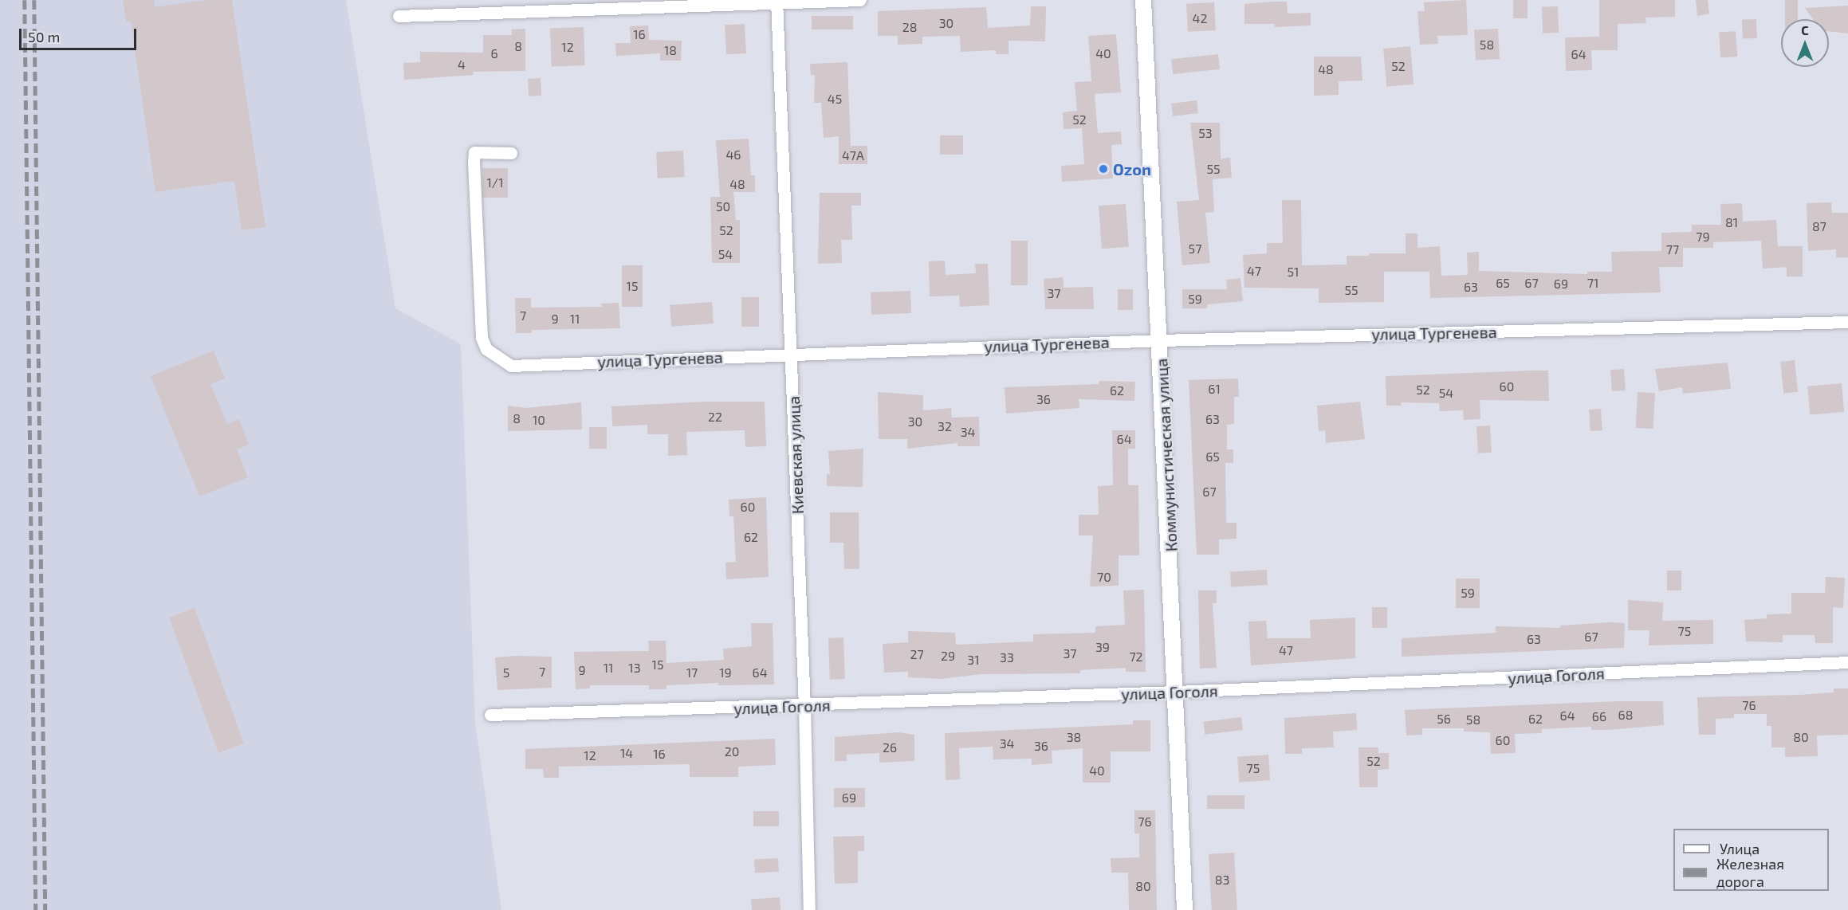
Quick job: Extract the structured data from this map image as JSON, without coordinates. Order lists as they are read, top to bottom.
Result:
{
  "streets": {
    "street": [
      "улица Тургенева",
      "Киевская улица",
      "Коммунистическая улица",
      "улица Гоголя"
    ]
  },
  "crossings": [
    ["улица Тургенева", "Киевская улица"],
    ["улица Тургенева", "Коммунистическая улица"],
    ["Киевская улица", "улица Гоголя"],
    ["Коммунистическая улица", "улица Гоголя"]
  ],
  "places": ["Ozon"],
  "house_numbers": [
    "42",
    "30",
    "28",
    "16",
    "58",
    "8",
    "12",
    "18",
    "6",
    "40",
    "64",
    "4",
    "52",
    "48",
    "45",
    "52",
    "53",
    "46",
    "47А",
    "55",
    "1/1",
    "48",
    "50",
    "81",
    "87",
    "52",
    "79",
    "57",
    "77",
    "54",
    "47",
    "51",
    "65",
    "67",
    "71",
    "69",
    "15",
    "63",
    "55",
    "37",
    "59",
    "7",
    "9",
    "11",
    "60",
    "61",
    "52",
    "62",
    "54",
    "36",
    "22",
    "8",
    "63",
    "10",
    "30",
    "32",
    "34",
    "64",
    "65",
    "67",
    "60",
    "62",
    "70",
    "59",
    "75",
    "67",
    "63",
    "39",
    "47",
    "37",
    "27",
    "29",
    "72",
    "33",
    "31",
    "15",
    "11",
    "13",
    "9",
    "7",
    "5",
    "17",
    "19",
    "64",
    "76",
    "68",
    "64",
    "66",
    "56",
    "62",
    "58",
    "38",
    "80",
    "60",
    "34",
    "36",
    "26",
    "20",
    "14",
    "16",
    "12",
    "52",
    "75",
    "40",
    "69",
    "76",
    "83",
    "80"
  ],
  "legend": ["Улица", "Железная дорога"],
  "scale_bar": "50 m",
  "north": "top"
}
